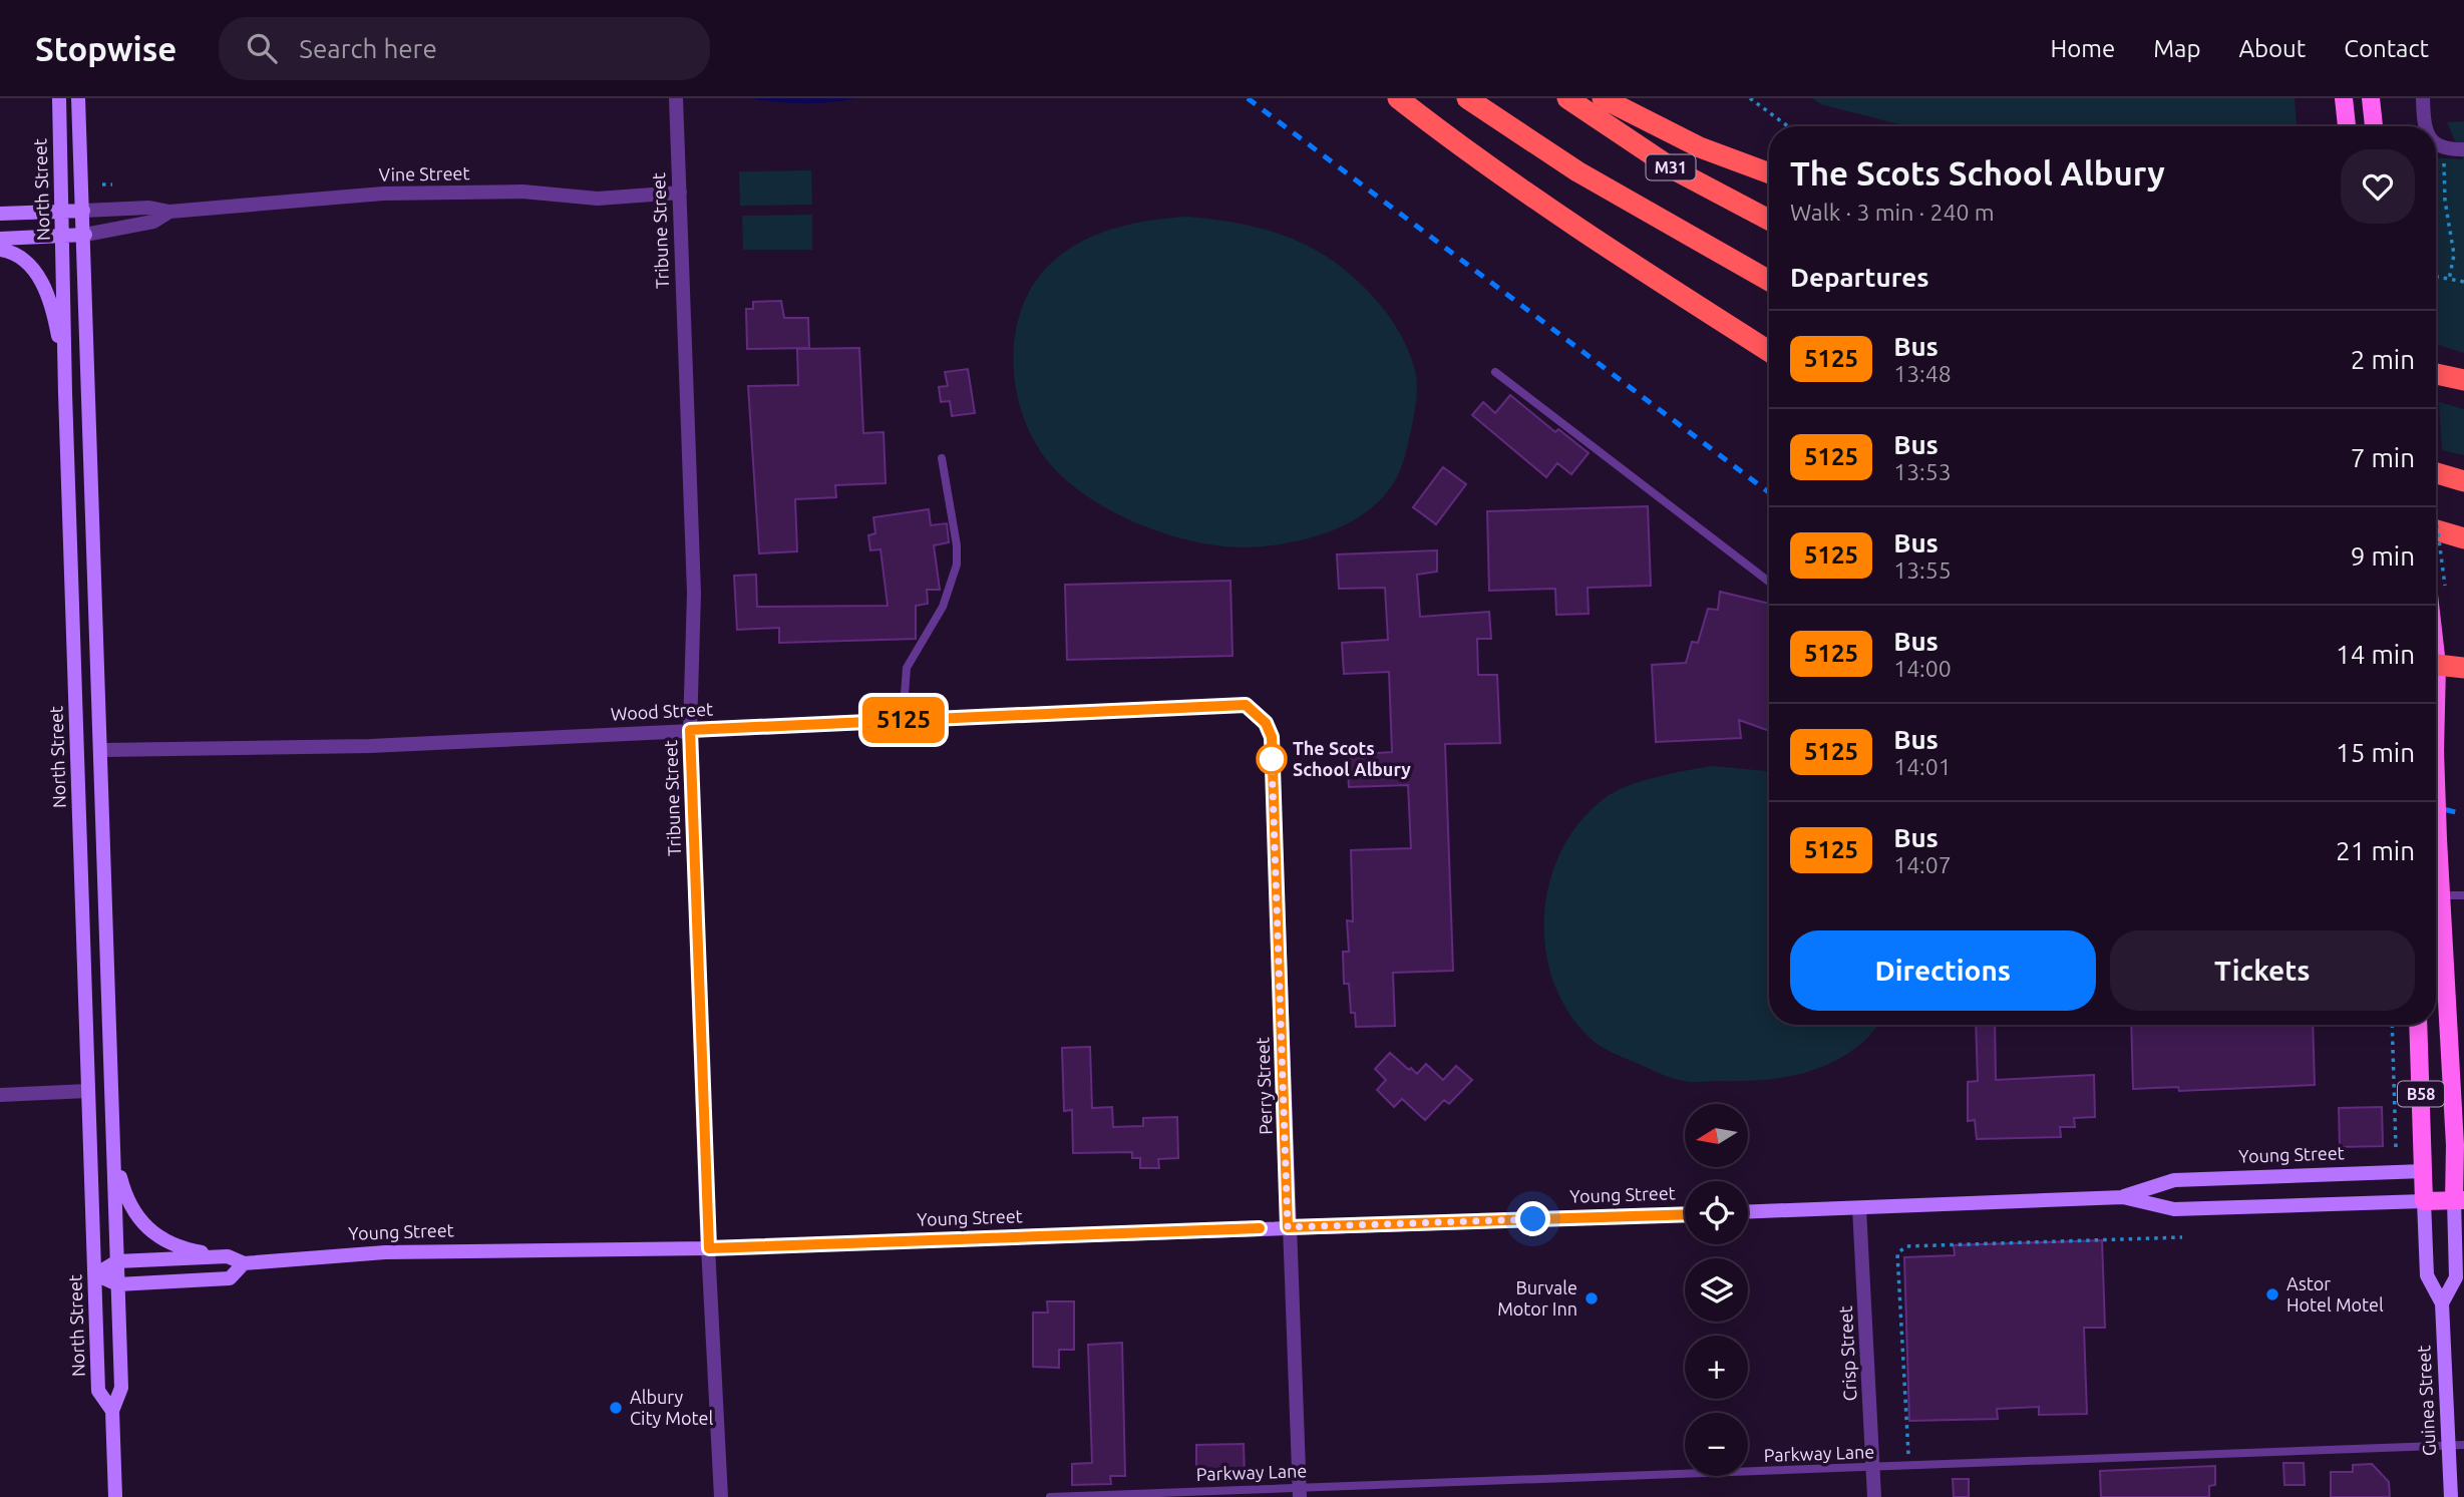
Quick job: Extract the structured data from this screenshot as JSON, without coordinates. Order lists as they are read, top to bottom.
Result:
{
  "streets": {
    "highway": ["M31"],
    "main road": [
      "North Street",
      "B58",
      "Young Street",
      "Guinea Street"
    ],
    "street": [
      "Vine Street",
      "Tribune Street",
      "Wood Street",
      "Perry Street",
      "Crisp Street"
    ],
    "lane": ["Parkway Lane"]
  },
  "crossings": [
    ["Vine Street", "North Street"],
    ["Vine Street", "Tribune Street"],
    ["North Street", "Wood Street"],
    ["North Street", "Young Street"],
    ["Tribune Street", "Wood Street"],
    ["Tribune Street", "Young Street"],
    ["Wood Street", "Perry Street"],
    ["Perry Street", "Young Street"],
    ["Perry Street", "Parkway Lane"],
    ["B58", "Young Street"],
    ["B58", "Guinea Street"],
    ["Young Street", "Crisp Street"],
    ["Young Street", "Guinea Street"],
    ["Crisp Street", "Parkway Lane"],
    ["Guinea Street", "Parkway Lane"]
  ],
  "places": [
    "The Scots School Albury",
    "Astor Hotel Motel",
    "Burvale Motor Inn",
    "Albury City Motel"
  ],
  "lines": ["bus line 5125"],
  "north": "left",
  "page": {
    "header": "Stopwise",
    "search": "Search here",
    "nav": [
      "Home",
      "Map",
      "About",
      "Contact"
    ],
    "on_map": "5125",
    "heading": [
      ["The Scots School Albury", "Walk · 3 min · 240 m"],
      "Departures"
    ],
    "list": [
      {
        "mark": "5125",
        "name": "Bus",
        "note": "13:48",
        "value": "2 min"
      },
      {
        "mark": "5125",
        "name": "Bus",
        "note": "13:53",
        "value": "7 min"
      },
      {
        "mark": "5125",
        "name": "Bus",
        "note": "13:55",
        "value": "9 min"
      },
      {
        "mark": "5125",
        "name": "Bus",
        "note": "14:00",
        "value": "14 min"
      },
      {
        "mark": "5125",
        "name": "Bus",
        "note": "14:01",
        "value": "15 min"
      },
      {
        "mark": "5125",
        "name": "Bus",
        "note": "14:07",
        "value": "21 min"
      }
    ],
    "buttons": ["Directions", "Tickets"],
    "map_buttons": ["+", "−"]
  }
}
